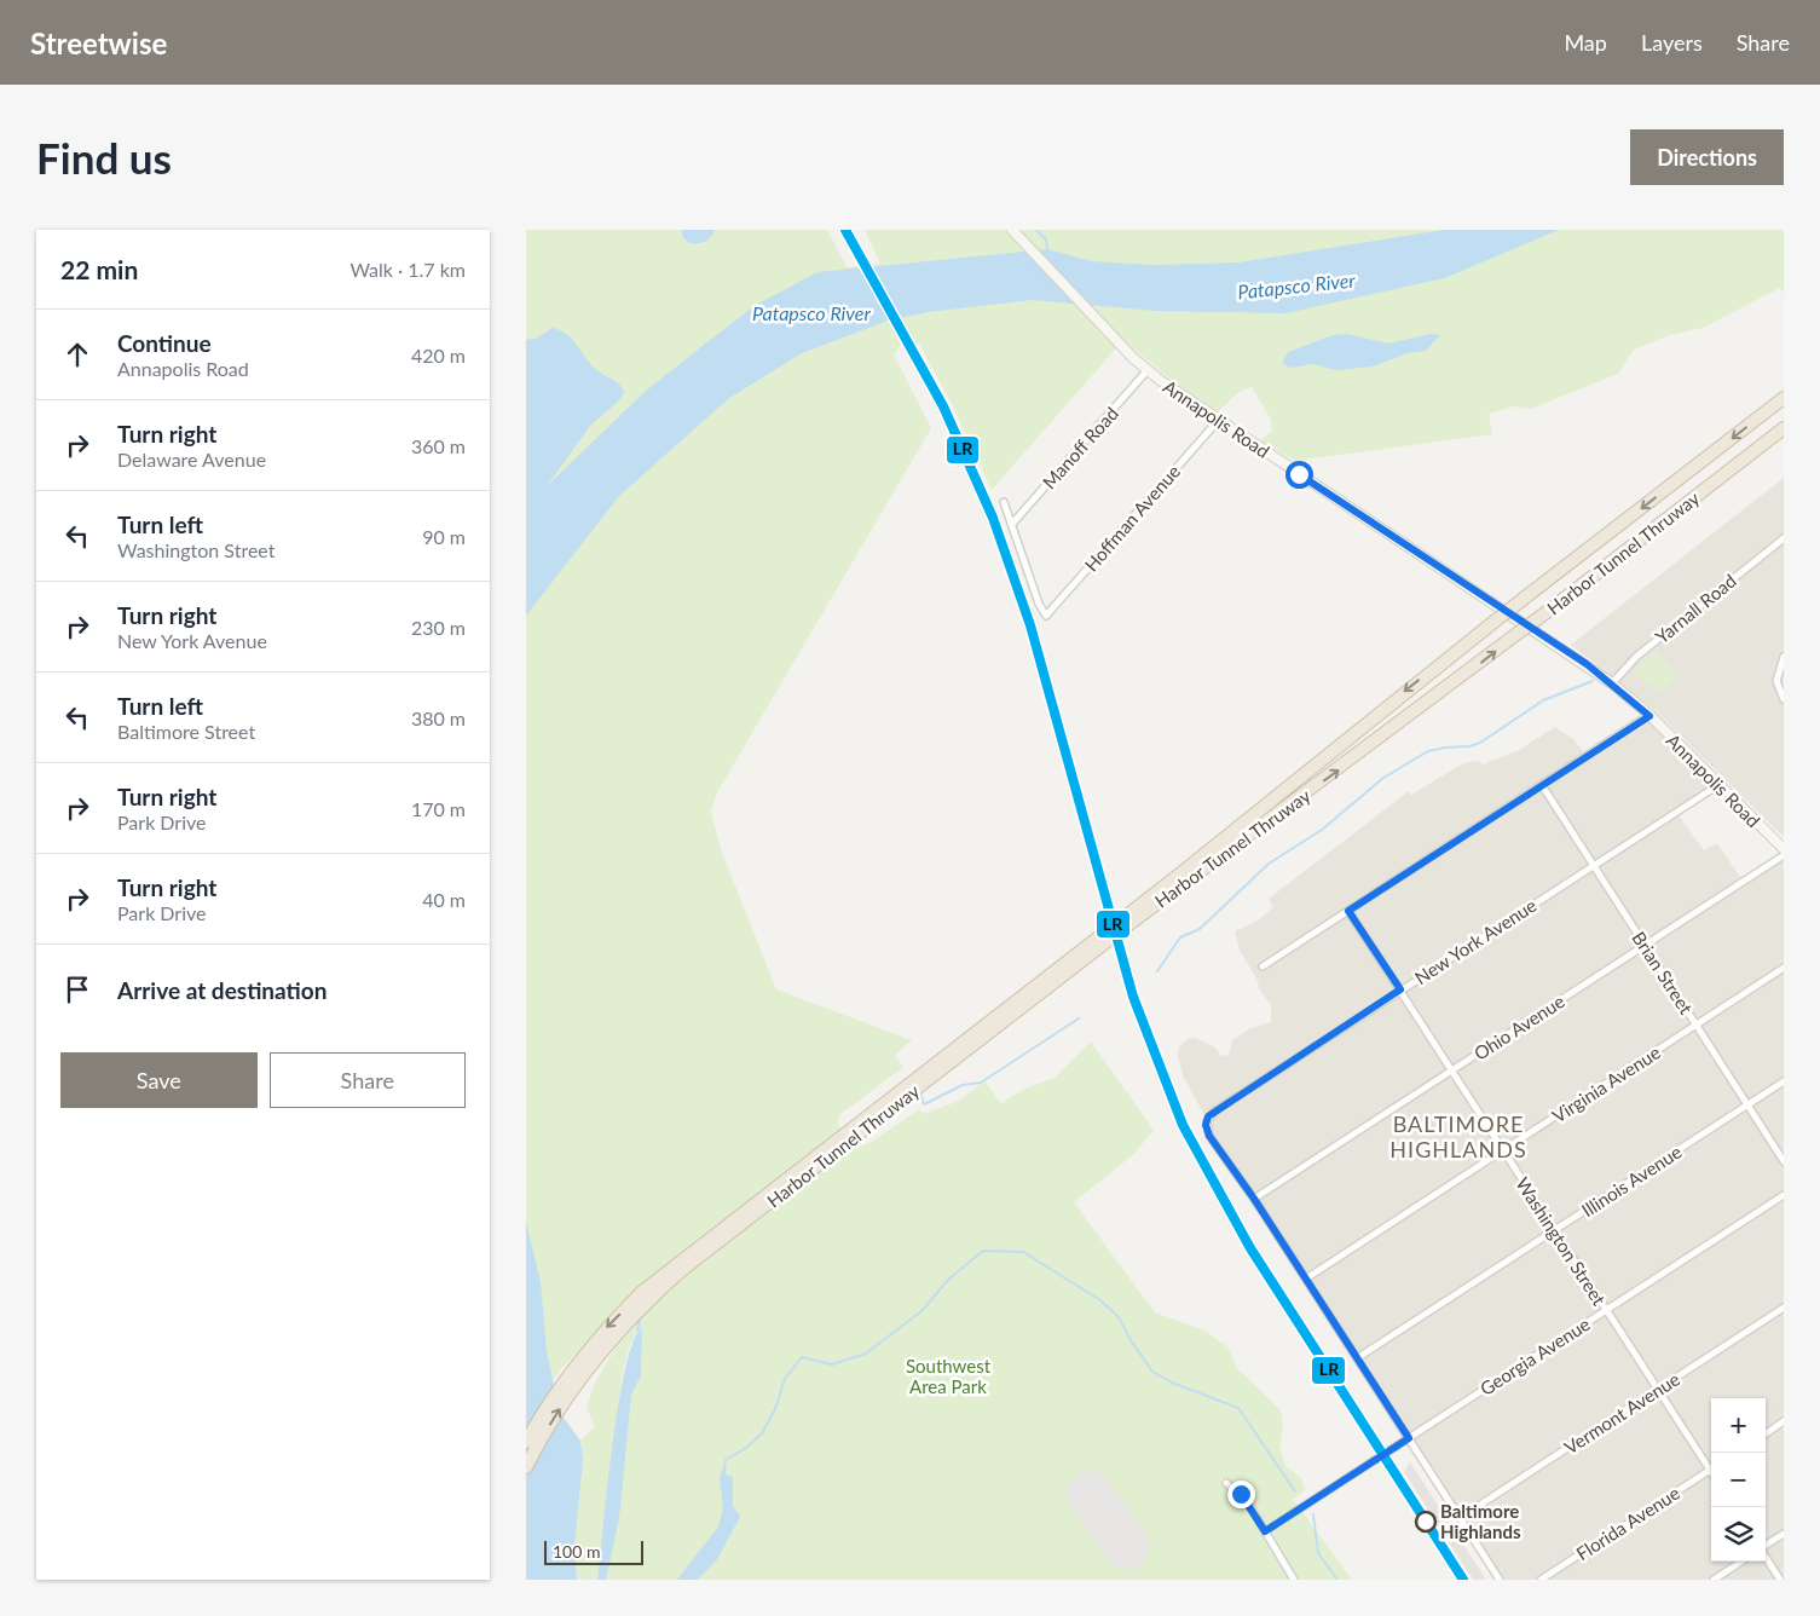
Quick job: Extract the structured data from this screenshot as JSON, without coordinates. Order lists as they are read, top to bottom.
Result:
{
  "streets": {
    "highway": ["Harbor Tunnel Thruway"],
    "main road": ["Annapolis Road"],
    "street": [
      "Manoff Road",
      "Hoffman Avenue",
      "Yarnall Road",
      "New York Avenue",
      "Brian Street",
      "Ohio Avenue",
      "Virginia Avenue",
      "Illinois Avenue",
      "Washington Street",
      "Georgia Avenue",
      "Vermont Avenue",
      "Florida Avenue"
    ]
  },
  "crossings": [
    ["Annapolis Road", "Manoff Road"],
    ["Annapolis Road", "Hoffman Avenue"],
    ["Annapolis Road", "Yarnall Road"],
    ["Annapolis Road", "New York Avenue"],
    ["Manoff Road", "Hoffman Avenue"],
    ["New York Avenue", "Brian Street"],
    ["New York Avenue", "Ohio Avenue"],
    ["New York Avenue", "Washington Street"],
    ["Brian Street", "Ohio Avenue"],
    ["Brian Street", "Virginia Avenue"],
    ["Brian Street", "Illinois Avenue"],
    ["Ohio Avenue", "Washington Street"],
    ["Virginia Avenue", "Washington Street"],
    ["Illinois Avenue", "Washington Street"],
    ["Washington Street", "Georgia Avenue"],
    ["Washington Street", "Vermont Avenue"]
  ],
  "districts": ["BALTIMORE HIGHLANDS"],
  "water": ["Patapsco River"],
  "parks": ["Southwest Area Park"],
  "places": ["Baltimore Highlands"],
  "lines": ["transit line LR"],
  "scale_bar": "100 m",
  "page": {
    "header": "Streetwise",
    "nav": ["Map", "Layers", "Share"],
    "buttons": [
      "Directions",
      ["Save", "Share"]
    ],
    "title": "Find us",
    "heading": ["22 min", "Walk · 1.7 km"],
    "list": [
      ["Continue", "Annapolis Road", "420 m"],
      ["Turn right", "Delaware Avenue", "360 m"],
      ["Turn left", "Washington Street", "90 m"],
      ["Turn right", "New York Avenue", "230 m"],
      ["Turn left", "Baltimore Street", "380 m"],
      ["Turn right", "Park Drive", "170 m"],
      ["Turn right", "Park Drive", "40 m"],
      "Arrive at destination"
    ],
    "map_buttons": ["+", "−"],
    "scale": "100 m"
  }
}
